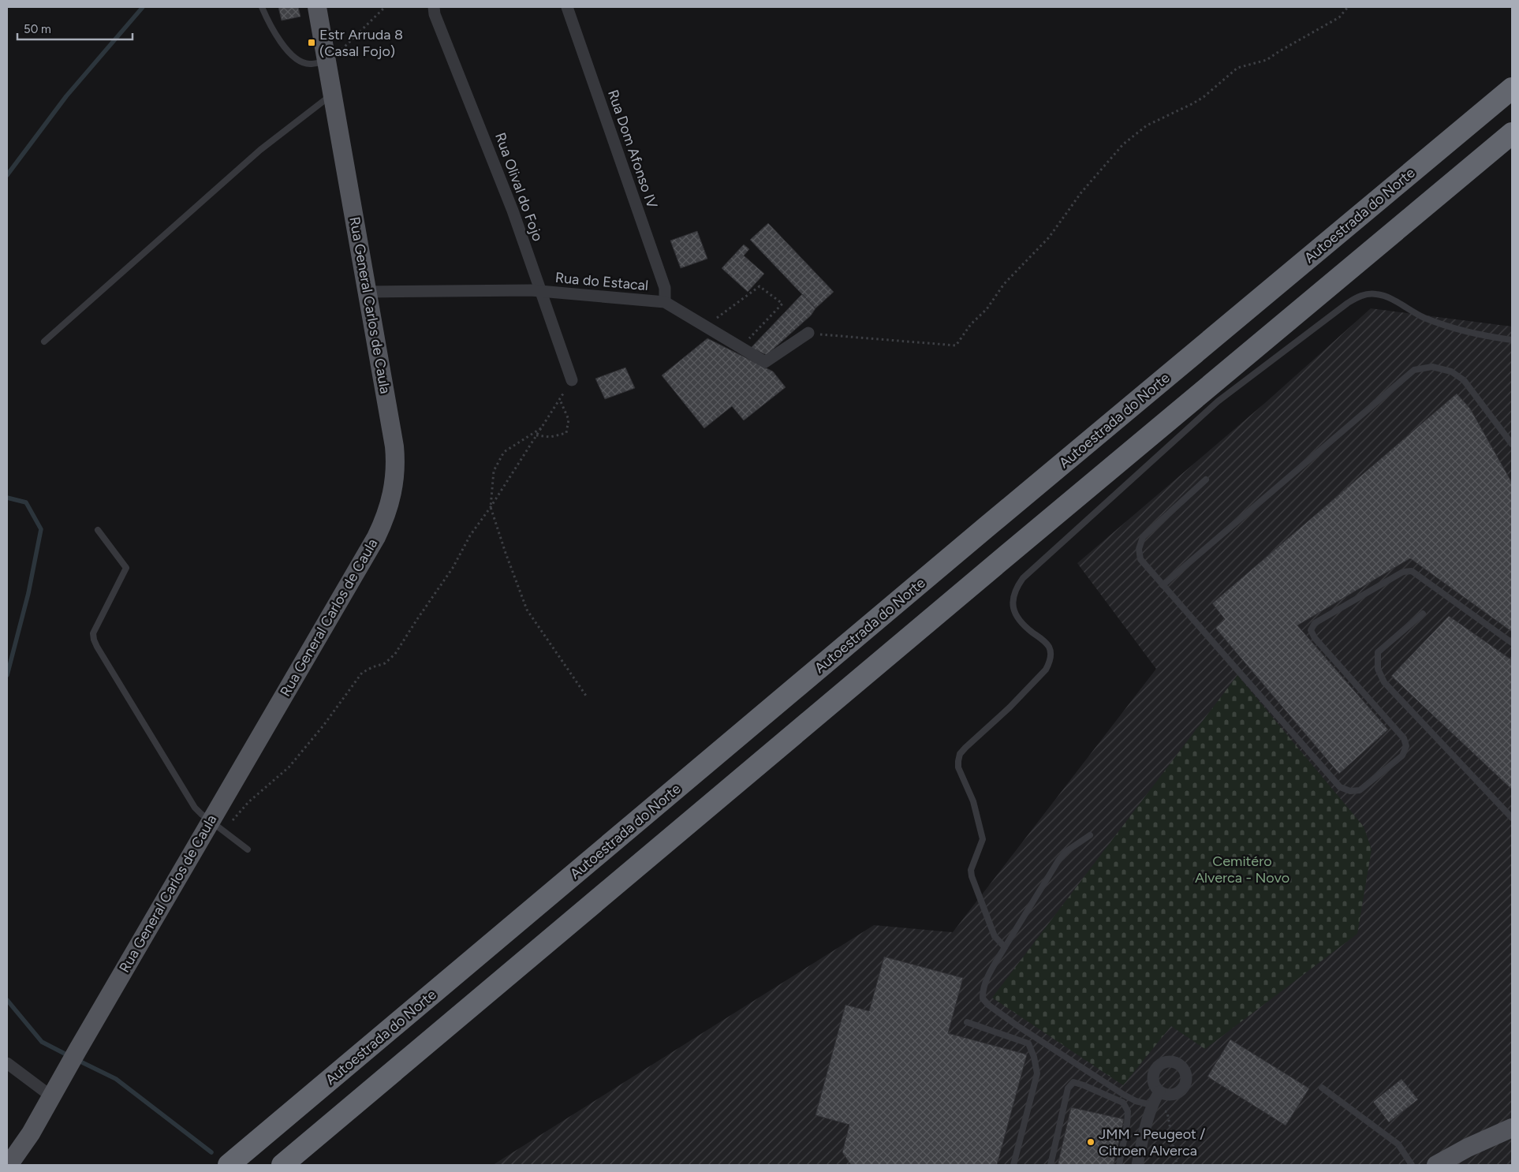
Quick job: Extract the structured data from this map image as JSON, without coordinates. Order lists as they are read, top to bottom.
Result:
{
  "streets": {
    "highway": ["Autoestrada do Norte"],
    "main road": ["Rua General Carlos de Caula"],
    "street": ["Rua Dom Afonso IV", "Rua Olival do Fojo", "Rua do Estacal"]
  },
  "crossings": [
    ["Rua Dom Afonso IV", "Rua do Estacal"],
    ["Rua Olival do Fojo", "Rua do Estacal"],
    ["Rua do Estacal", "Rua General Carlos de Caula"]
  ],
  "parks": ["Cemitéro Alverca - Novo"],
  "places": {
    "transit": ["Estr Arruda 8 (Casal Fojo)"],
    "other": ["JMM - Peugeot / Citroen Alverca"]
  },
  "scale_bar": "50 m"
}
